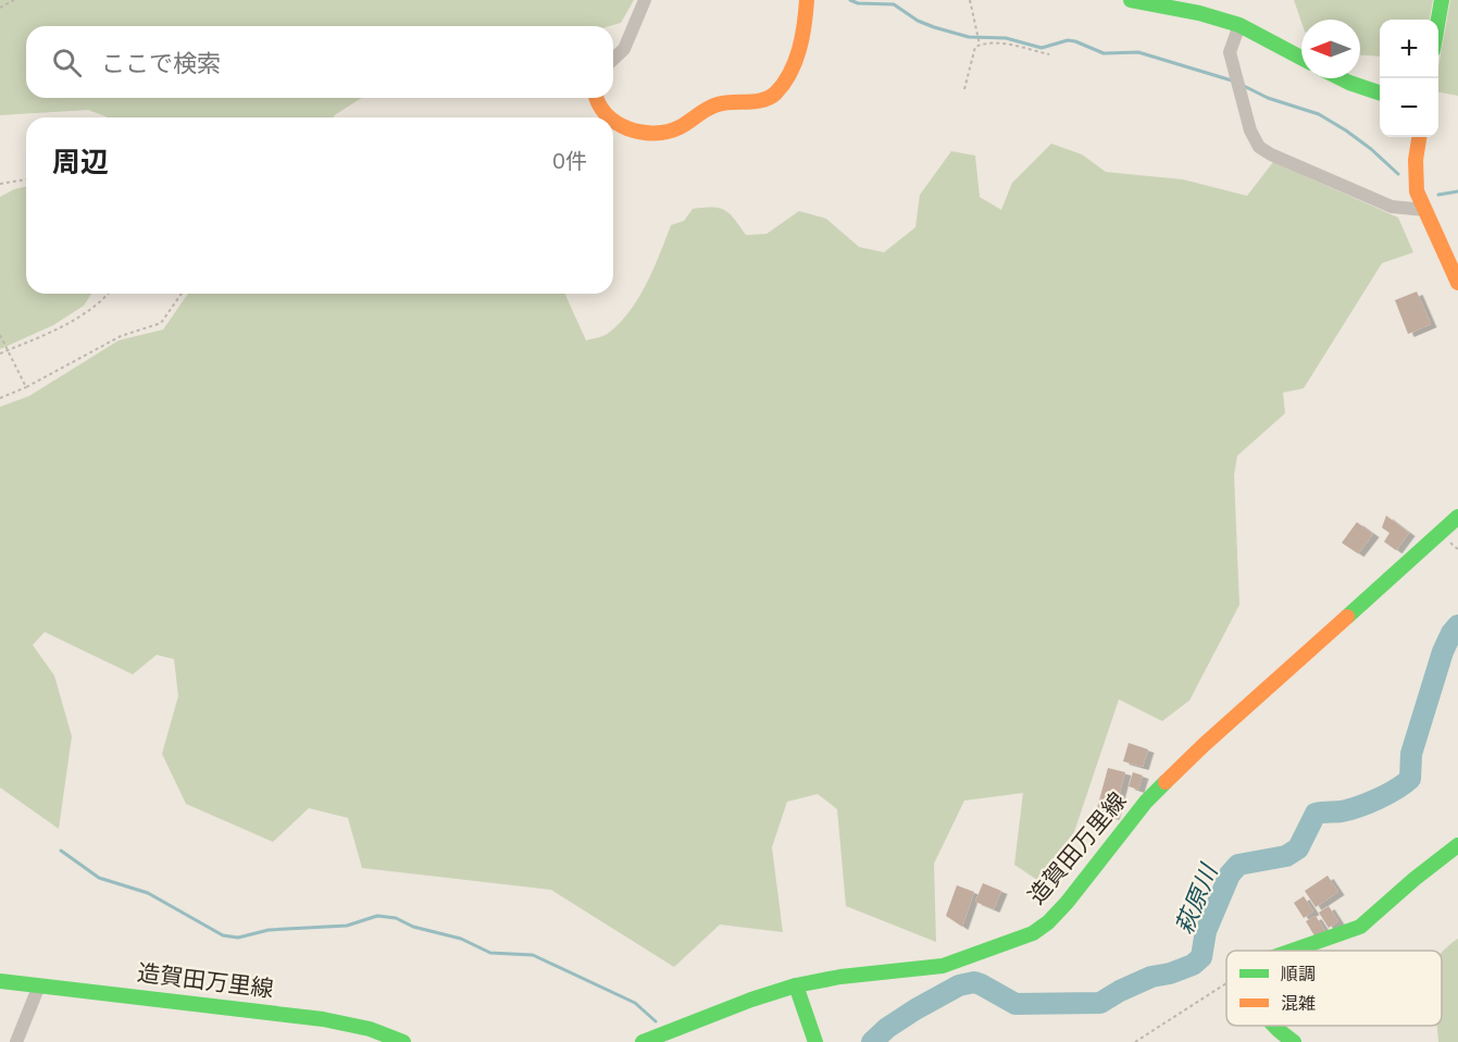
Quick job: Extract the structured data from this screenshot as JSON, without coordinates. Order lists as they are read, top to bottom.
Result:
{
  "streets": {
    "main road": ["造賀田万里線"]
  },
  "water": ["萩原川"],
  "legend": ["順調", "混雑"],
  "north": "left",
  "page": {
    "map_buttons": ["+", "−"],
    "search": "ここで検索",
    "heading": ["周辺", "0件"]
  }
}
